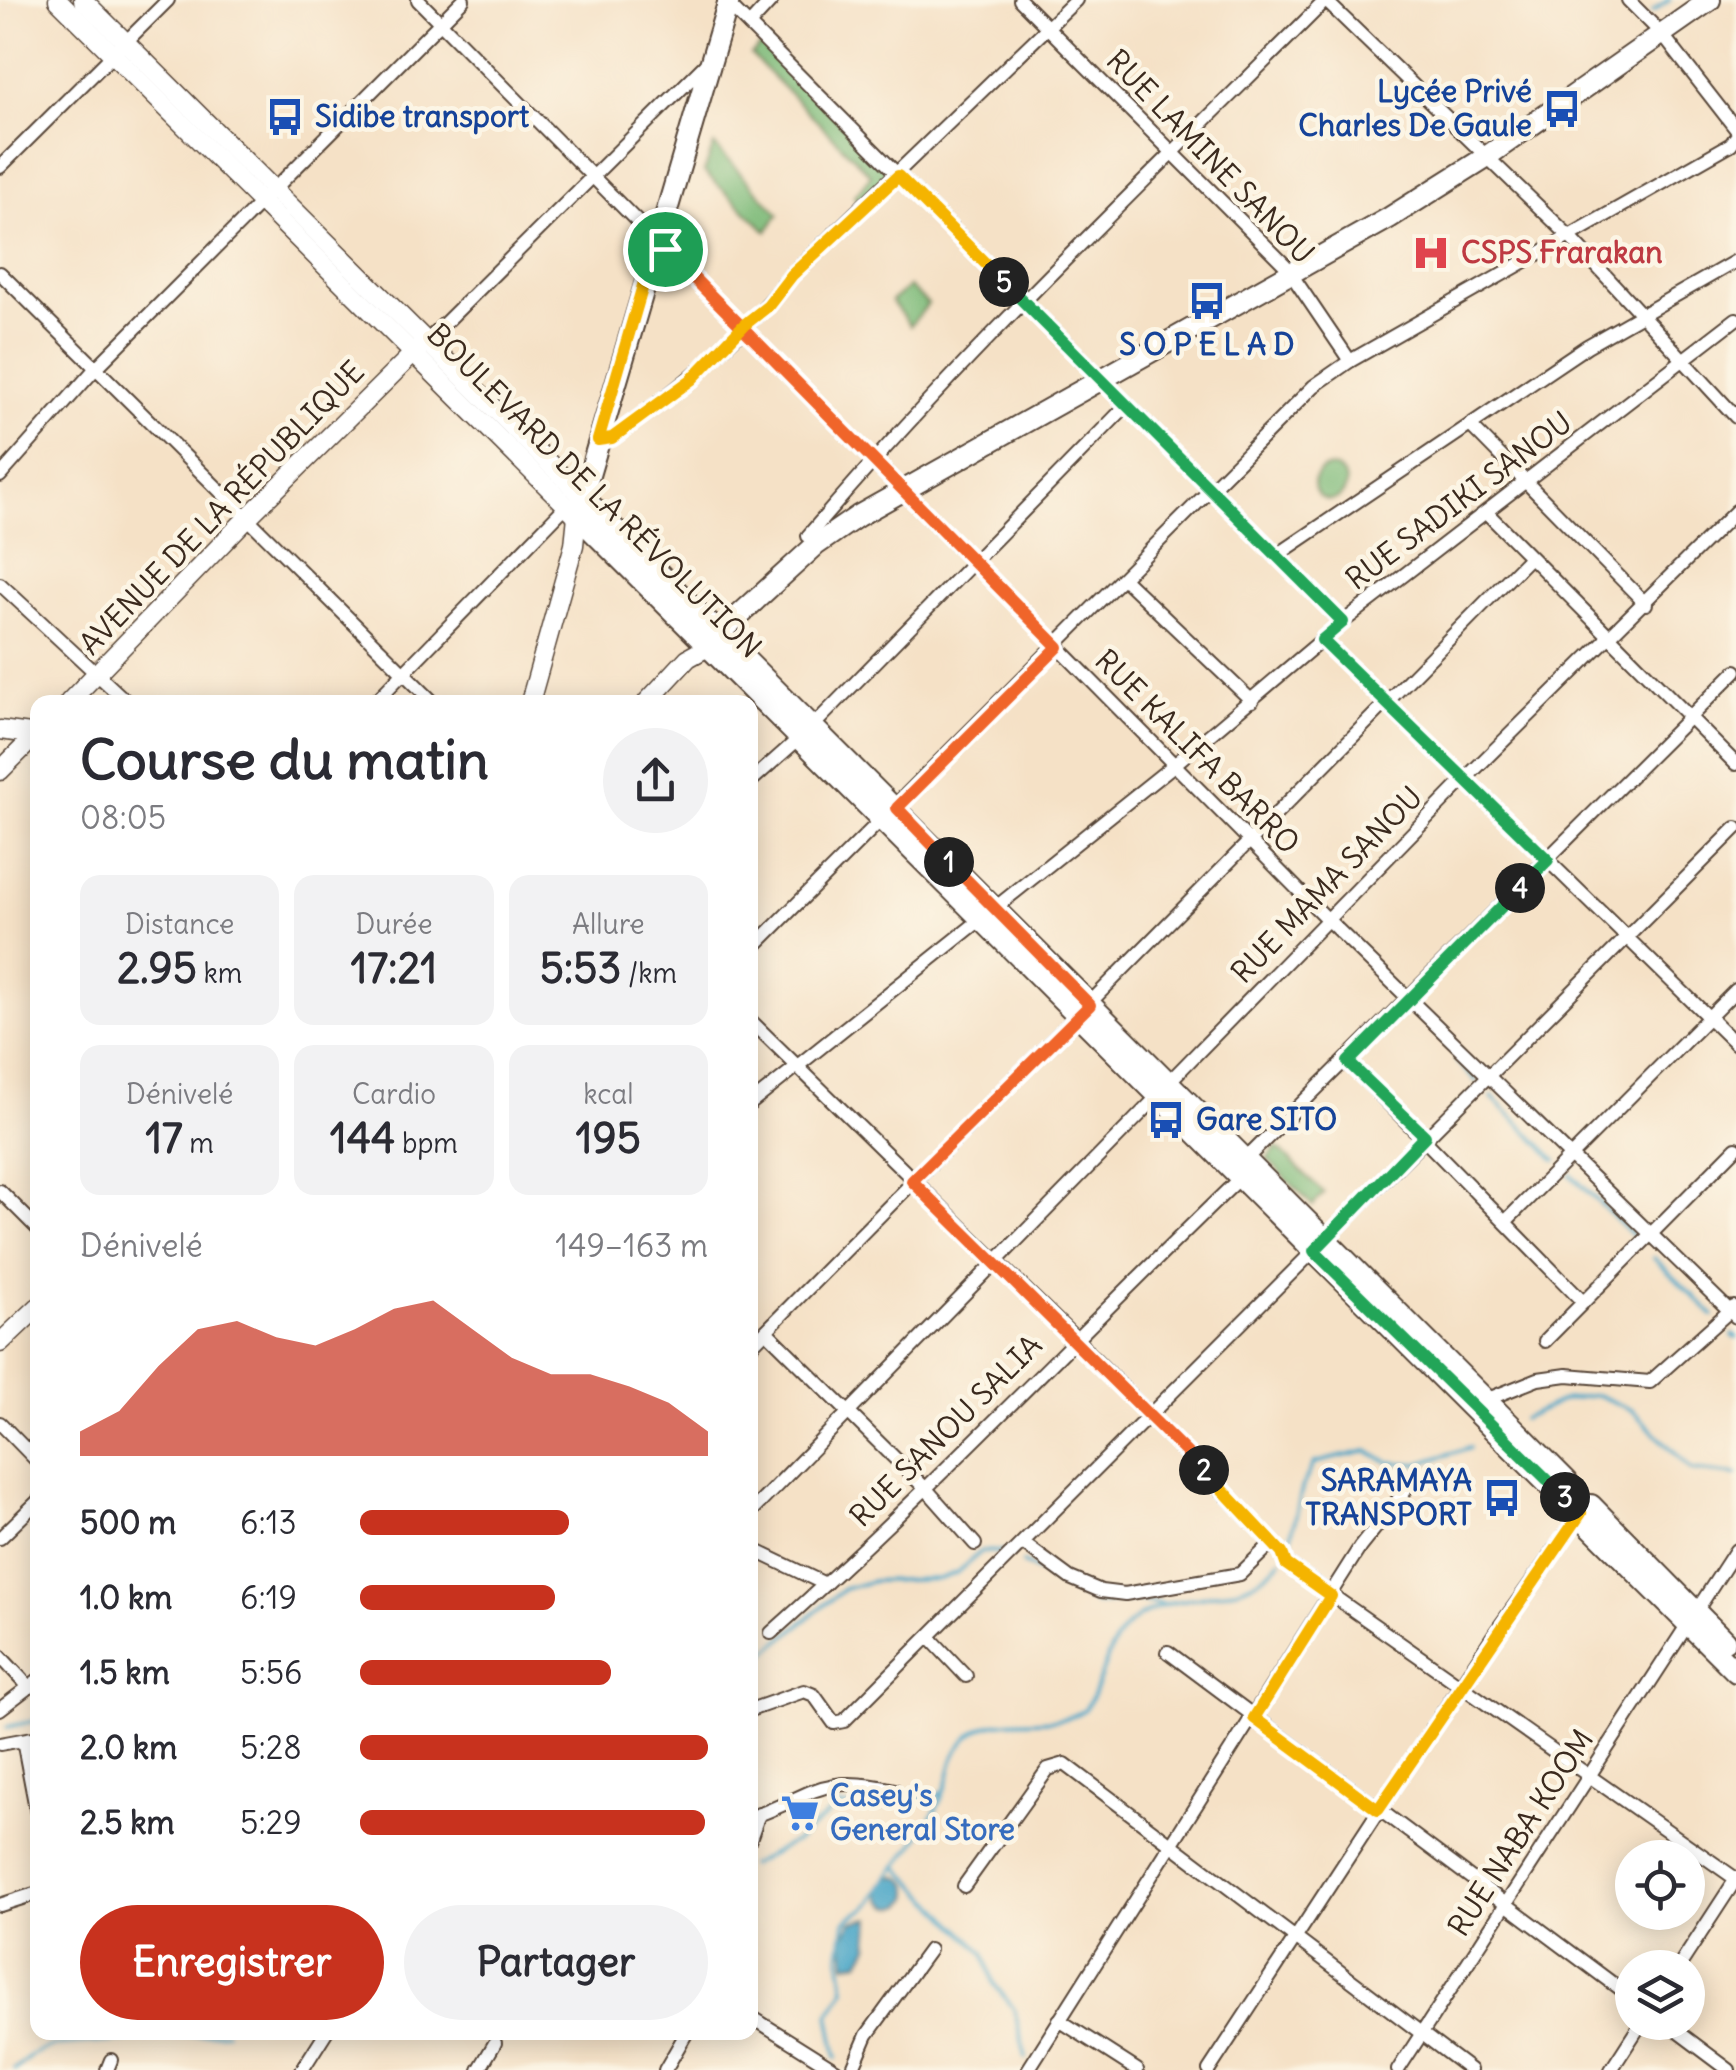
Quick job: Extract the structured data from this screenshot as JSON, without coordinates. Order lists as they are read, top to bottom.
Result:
{
  "streets": {
    "main road": ["BOULEVARD DE LA RÉVOLUTION", "AVENUE DE LA RÉPUBLIQUE"],
    "street": [
      "RUE LAMINE SANOU",
      "RUE SADIKI SANOU",
      "RUE KALIFA BARRO",
      "RUE MAMA SANOU",
      "RUE SANOU SALIA",
      "RUE NABA KOOM"
    ]
  },
  "crossings": [
    ["BOULEVARD DE LA RÉVOLUTION", "RUE SADIKI SANOU"],
    ["BOULEVARD DE LA RÉVOLUTION", "AVENUE DE LA RÉPUBLIQUE"],
    ["BOULEVARD DE LA RÉVOLUTION", "RUE MAMA SANOU"],
    ["BOULEVARD DE LA RÉVOLUTION", "RUE SANOU SALIA"],
    ["RUE SADIKI SANOU", "RUE KALIFA BARRO"],
    ["RUE KALIFA BARRO", "RUE MAMA SANOU"],
    ["RUE KALIFA BARRO", "RUE SANOU SALIA"]
  ],
  "places": {
    "bus stop": [
      "Lycée Privé Charles De Gaule",
      "Sidibe transport",
      "S O P E L A D",
      "Gare SITO",
      "SARAMAYA TRANSPORT"
    ],
    "hospital": ["CSPS Frarakan"],
    "supermarket": ["Casey's General Store"]
  },
  "page": {
    "pins": [
      "5",
      "1",
      "4",
      "2",
      "3"
    ],
    "heading": ["Course du matin", "08:05"],
    "stats": [
      ["Distance", "2.95 km"],
      ["Durée", "17:21"],
      ["Allure", "5:53 /km"],
      ["Dénivelé", "17 m"],
      ["Cardio", "144 bpm"],
      ["kcal", "195"]
    ],
    "chart": ["Dénivelé", "149–163 m"],
    "list": [
      {
        "name": "500 m",
        "note": "6:13"
      },
      {
        "name": "1.0 km",
        "note": "6:19"
      },
      {
        "name": "1.5 km",
        "note": "5:56"
      },
      {
        "name": "2.0 km",
        "note": "5:28"
      },
      {
        "name": "2.5 km",
        "note": "5:29"
      }
    ],
    "buttons": ["Enregistrer", "Partager"]
  }
}
